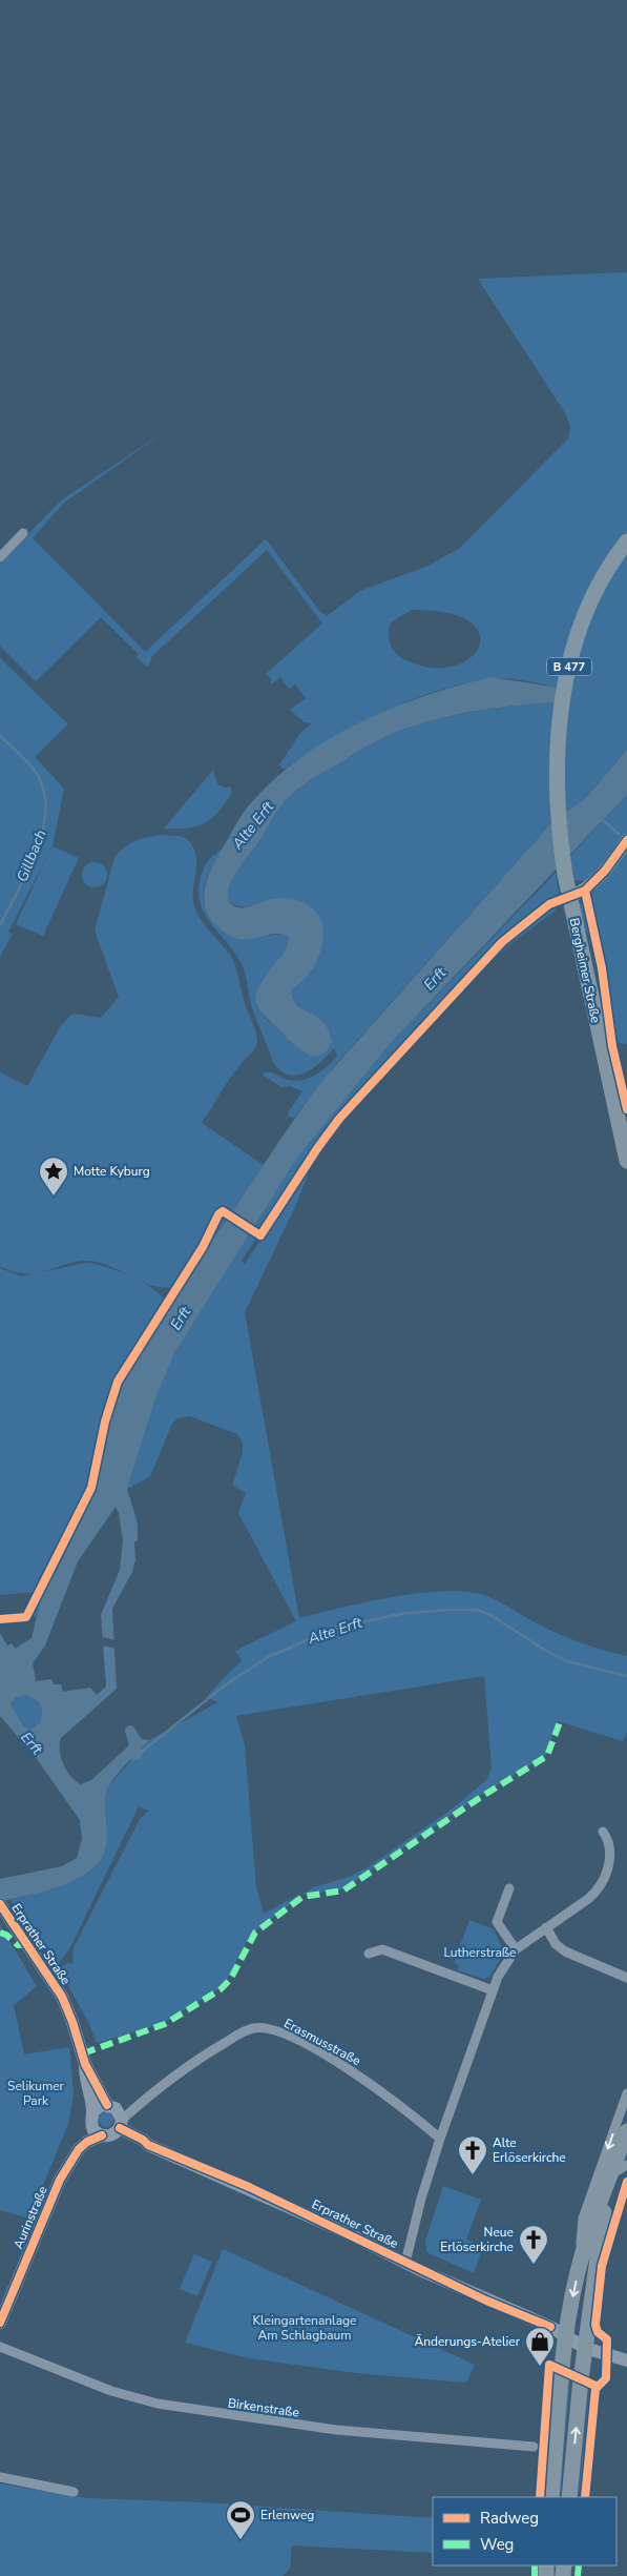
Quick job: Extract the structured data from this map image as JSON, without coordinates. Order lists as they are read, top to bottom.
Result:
{
  "streets": {
    "main road": [
      "B 477",
      "Bergheimer Straße",
      "Erprather Straße",
      "Aurinstraße"
    ],
    "street": ["Erasmusstraße", "Birkenstraße"]
  },
  "crossings": [
    ["Erprather Straße", "Erasmusstraße"],
    ["Erprather Straße", "Aurinstraße"],
    ["Erasmusstraße", "Aurinstraße"]
  ],
  "water": ["Alte Erft", "Gillbach", "Erft"],
  "parks": ["Lutherstraße", "Selikumer Park", "Kleingartenanlage Am Schlagbaum"],
  "places": {
    "place": ["Motte Kyburg"],
    "church": ["Alte Erlöserkirche", "Neue Erlöserkirche"],
    "shop": ["Änderungs-Atelier"],
    "sports": ["Erlenweg"]
  },
  "legend": ["Radweg", "Weg"]
}
